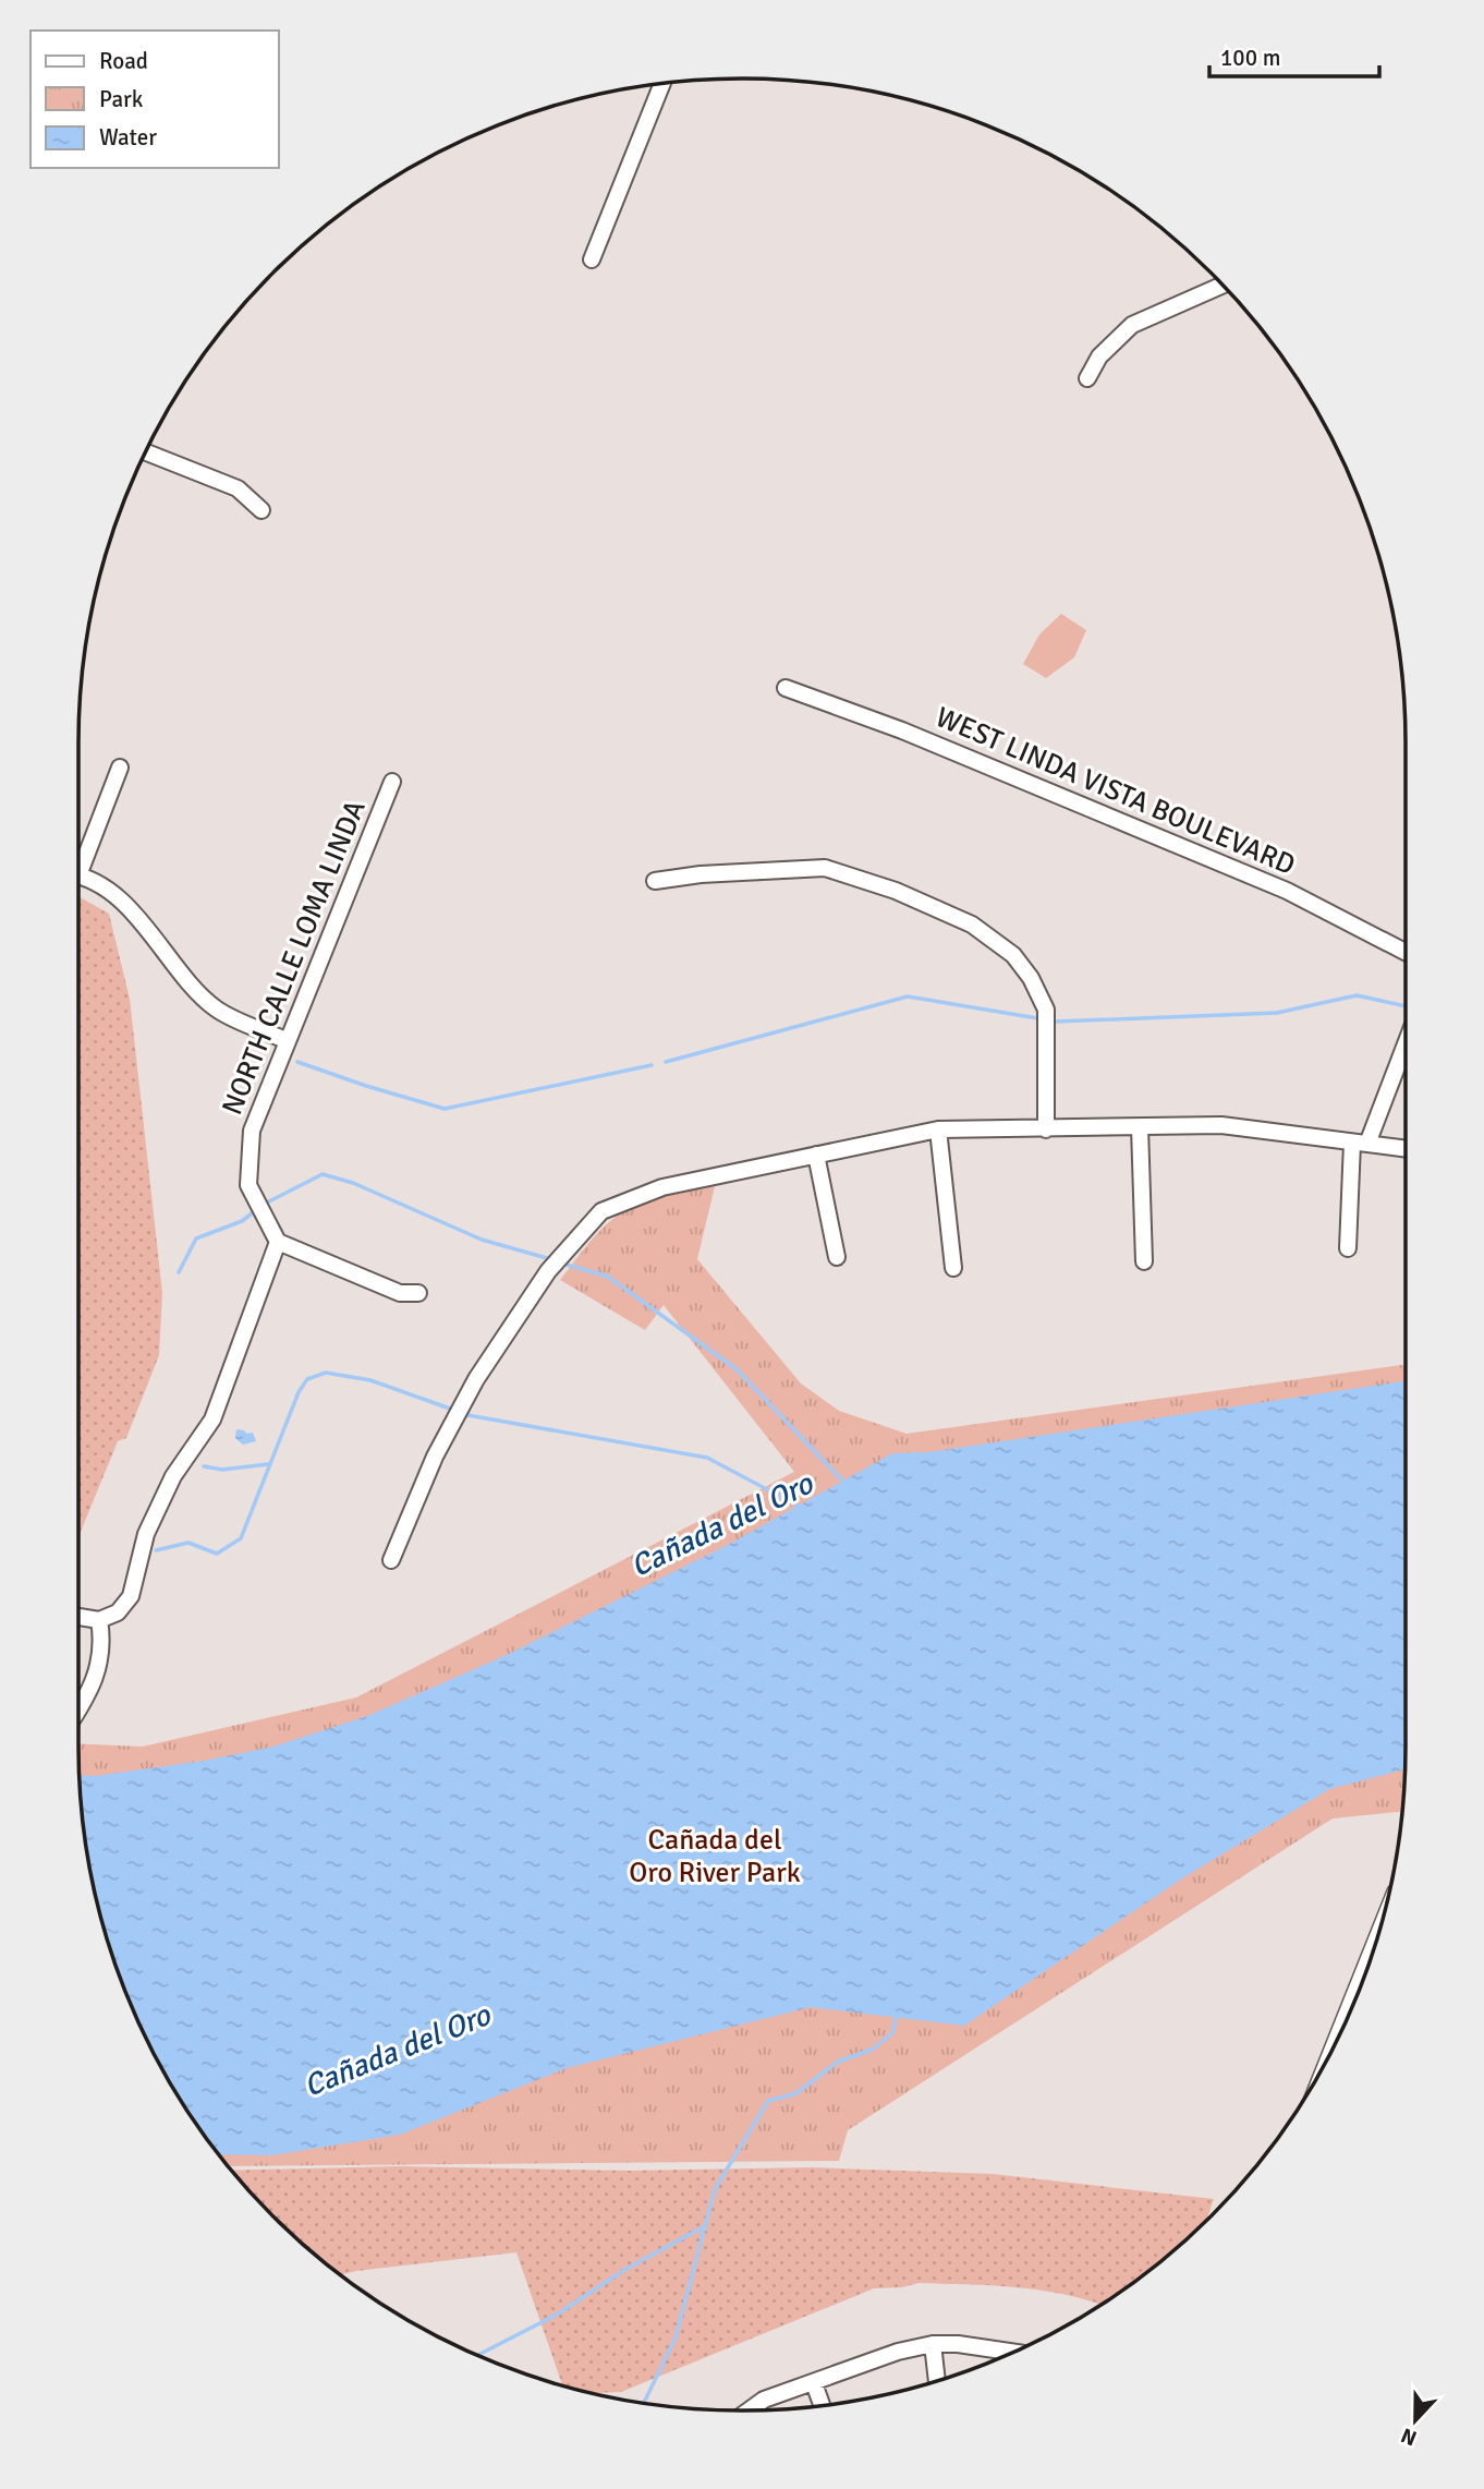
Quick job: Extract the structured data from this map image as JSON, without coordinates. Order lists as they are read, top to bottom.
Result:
{
  "streets": {
    "street": ["WEST LINDA VISTA BOULEVARD", "NORTH CALLE LOMA LINDA"]
  },
  "water": ["Cañada del Oro"],
  "parks": ["Cañada del Oro River Park"],
  "legend": ["Road", "Park", "Water"],
  "scale_bar": "100 m",
  "north": "bottom"
}
